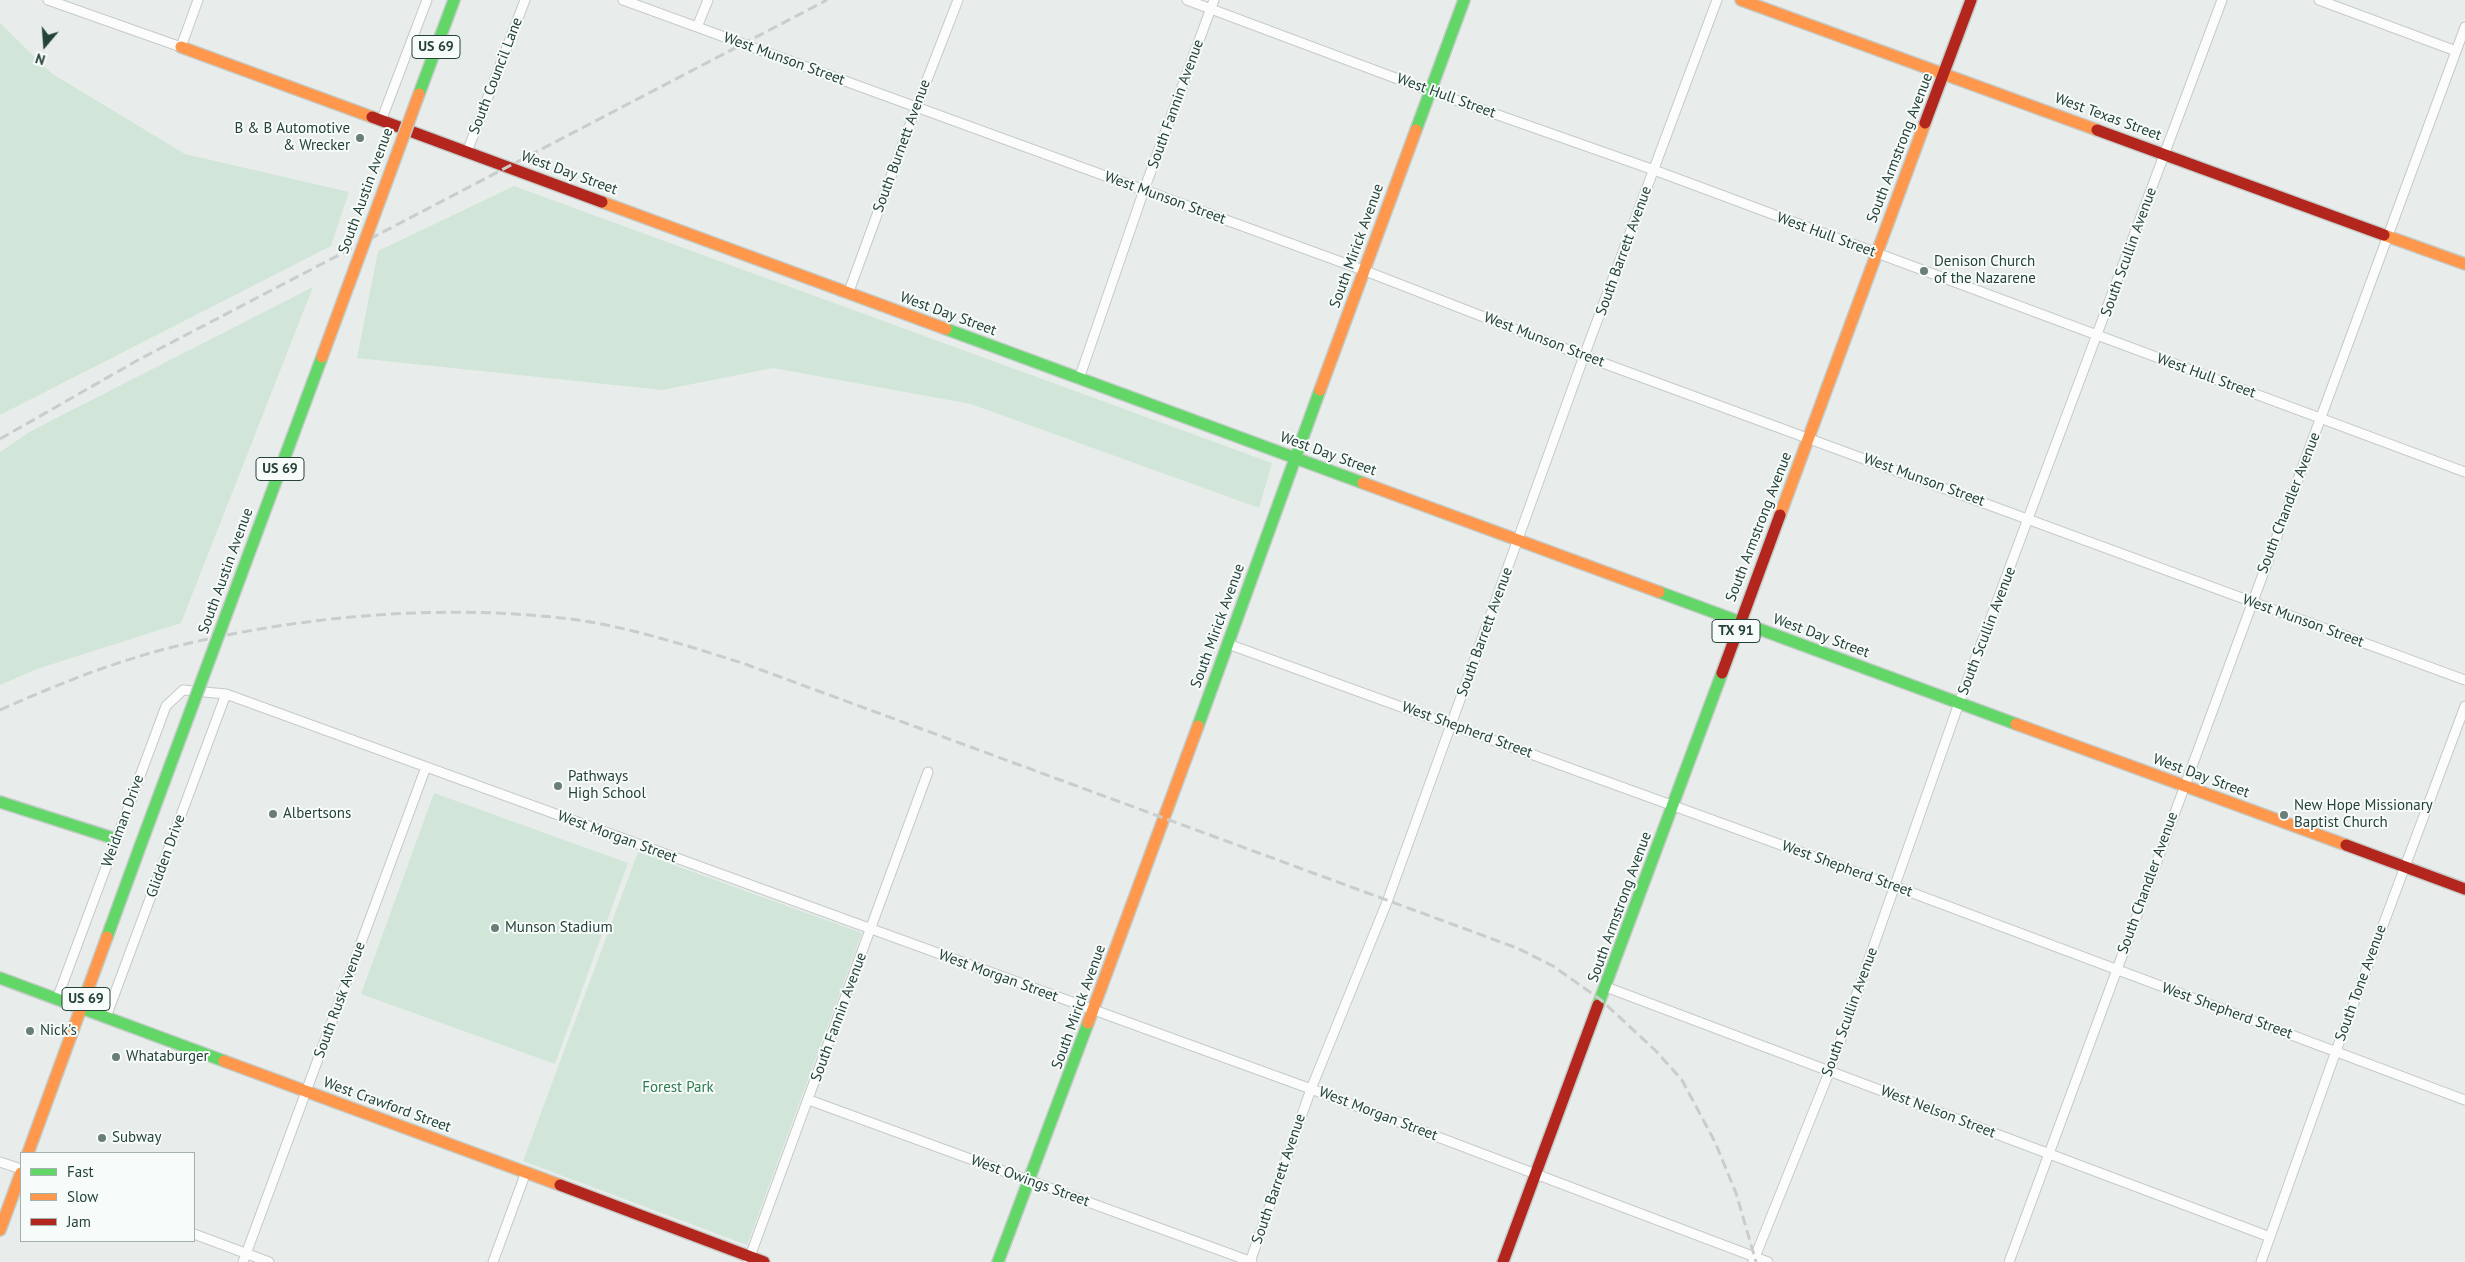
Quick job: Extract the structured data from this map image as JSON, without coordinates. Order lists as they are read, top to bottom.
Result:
{
  "streets": {
    "main road": [
      "US 69",
      "West Texas Street",
      "South Armstrong Avenue",
      "West Day Street",
      "South Austin Avenue",
      "South Mirick Avenue",
      "TX 91",
      "West Crawford Street"
    ],
    "street": [
      "West Munson Street",
      "South Council Lane",
      "West Hull Street",
      "South Fannin Avenue",
      "South Burnett Avenue",
      "South Barrett Avenue",
      "South Scullin Avenue",
      "South Chandler Avenue",
      "West Shepherd Street",
      "Weidman Drive",
      "West Morgan Street",
      "Glidden Drive",
      "South Tone Avenue",
      "South Rusk Avenue",
      "West Nelson Street",
      "West Owings Street"
    ]
  },
  "crossings": [
    ["West Munson Street", "South Fannin Avenue"],
    ["West Munson Street", "South Burnett Avenue"],
    ["West Munson Street", "South Armstrong Avenue"],
    ["West Munson Street", "South Mirick Avenue"],
    ["West Munson Street", "South Barrett Avenue"],
    ["West Munson Street", "South Scullin Avenue"],
    ["West Munson Street", "South Chandler Avenue"],
    ["South Council Lane", "West Day Street"],
    ["West Hull Street", "South Fannin Avenue"],
    ["West Hull Street", "South Armstrong Avenue"],
    ["West Hull Street", "South Mirick Avenue"],
    ["West Hull Street", "South Barrett Avenue"],
    ["West Hull Street", "South Scullin Avenue"],
    ["West Hull Street", "South Chandler Avenue"],
    ["South Fannin Avenue", "West Day Street"],
    ["South Fannin Avenue", "West Morgan Street"],
    ["South Fannin Avenue", "West Crawford Street"],
    ["South Fannin Avenue", "West Owings Street"],
    ["West Texas Street", "South Armstrong Avenue"],
    ["West Texas Street", "South Scullin Avenue"],
    ["West Texas Street", "South Chandler Avenue"],
    ["South Burnett Avenue", "West Day Street"],
    ["South Armstrong Avenue", "West Day Street"],
    ["South Armstrong Avenue", "West Shepherd Street"],
    ["South Armstrong Avenue", "West Morgan Street"],
    ["South Armstrong Avenue", "West Nelson Street"],
    ["West Day Street", "South Mirick Avenue"],
    ["West Day Street", "South Barrett Avenue"],
    ["West Day Street", "South Scullin Avenue"],
    ["West Day Street", "South Chandler Avenue"],
    ["West Day Street", "South Tone Avenue"],
    ["South Austin Avenue", "West Crawford Street"],
    ["South Mirick Avenue", "West Shepherd Street"],
    ["South Mirick Avenue", "West Morgan Street"],
    ["South Mirick Avenue", "West Owings Street"],
    ["South Barrett Avenue", "West Shepherd Street"],
    ["South Barrett Avenue", "West Morgan Street"],
    ["South Barrett Avenue", "West Owings Street"],
    ["South Scullin Avenue", "West Shepherd Street"],
    ["South Scullin Avenue", "West Morgan Street"],
    ["South Scullin Avenue", "West Nelson Street"],
    ["South Chandler Avenue", "West Shepherd Street"],
    ["South Chandler Avenue", "West Nelson Street"],
    ["West Shepherd Street", "South Tone Avenue"],
    ["Weidman Drive", "West Morgan Street"],
    ["Weidman Drive", "Glidden Drive"],
    ["Weidman Drive", "West Crawford Street"],
    ["West Morgan Street", "Glidden Drive"],
    ["West Morgan Street", "South Rusk Avenue"],
    ["Glidden Drive", "West Crawford Street"],
    ["South Tone Avenue", "West Nelson Street"],
    ["South Rusk Avenue", "West Crawford Street"]
  ],
  "parks": ["Forest Park"],
  "places": [
    "B & B Automotive & Wrecker",
    "Denison Church of the Nazarene",
    "Pathways High School",
    "Albertsons",
    "New Hope Missionary Baptist Church",
    "Munson Stadium",
    "Nick's",
    "Whataburger",
    "Subway"
  ],
  "legend": ["Fast", "Slow", "Jam"],
  "north": "bottom"
}
